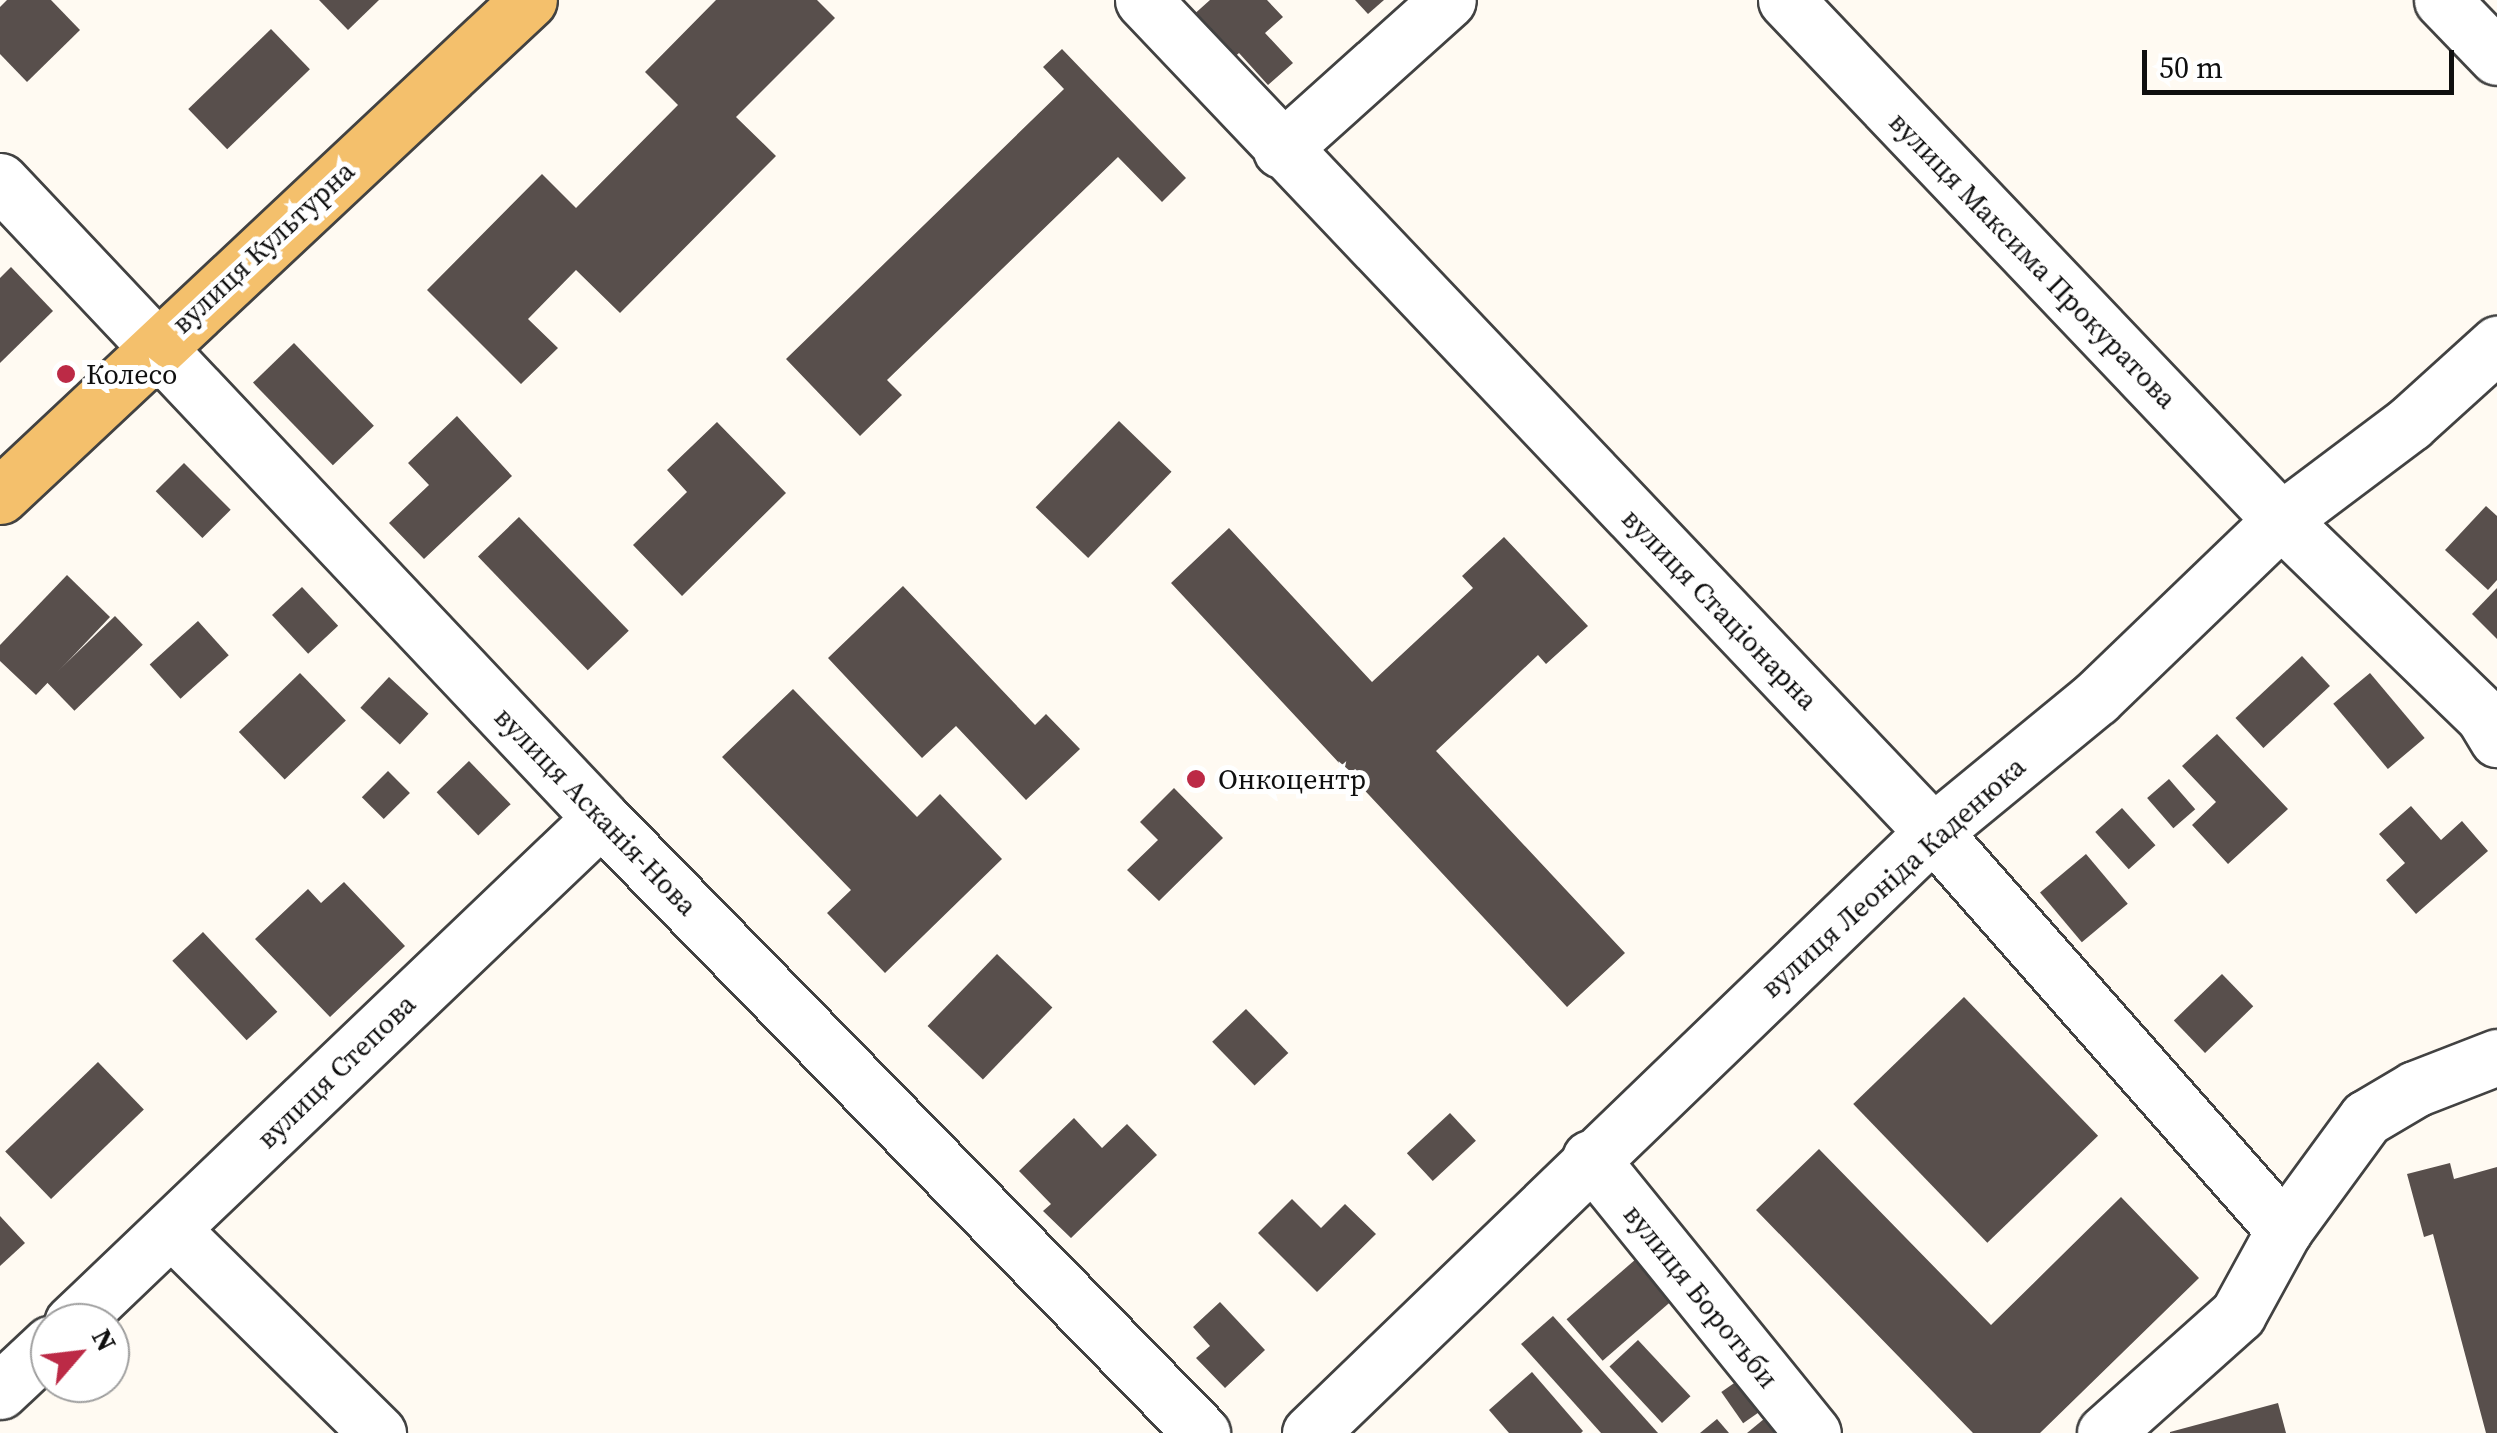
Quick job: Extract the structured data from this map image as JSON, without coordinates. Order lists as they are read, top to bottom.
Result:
{
  "streets": {
    "main road": ["вулиця Культурна"],
    "street": [
      "вулиця Максима Прокуратова",
      "вулиця Стаціонарна",
      "вулиця Асканія-Нова",
      "вулиця Леоніда Каденюка",
      "вулиця Степова",
      "вулиця Боротьби"
    ]
  },
  "crossings": [
    ["вулиця Культурна", "вулиця Асканія-Нова"],
    ["вулиця Максима Прокуратова", "вулиця Леоніда Каденюка"],
    ["вулиця Стаціонарна", "вулиця Леоніда Каденюка"],
    ["вулиця Асканія-Нова", "вулиця Степова"],
    ["вулиця Леоніда Каденюка", "вулиця Боротьби"]
  ],
  "places": ["Колесо", "Онкоцентр"],
  "scale_bar": "50 m",
  "north": "top right"
}
